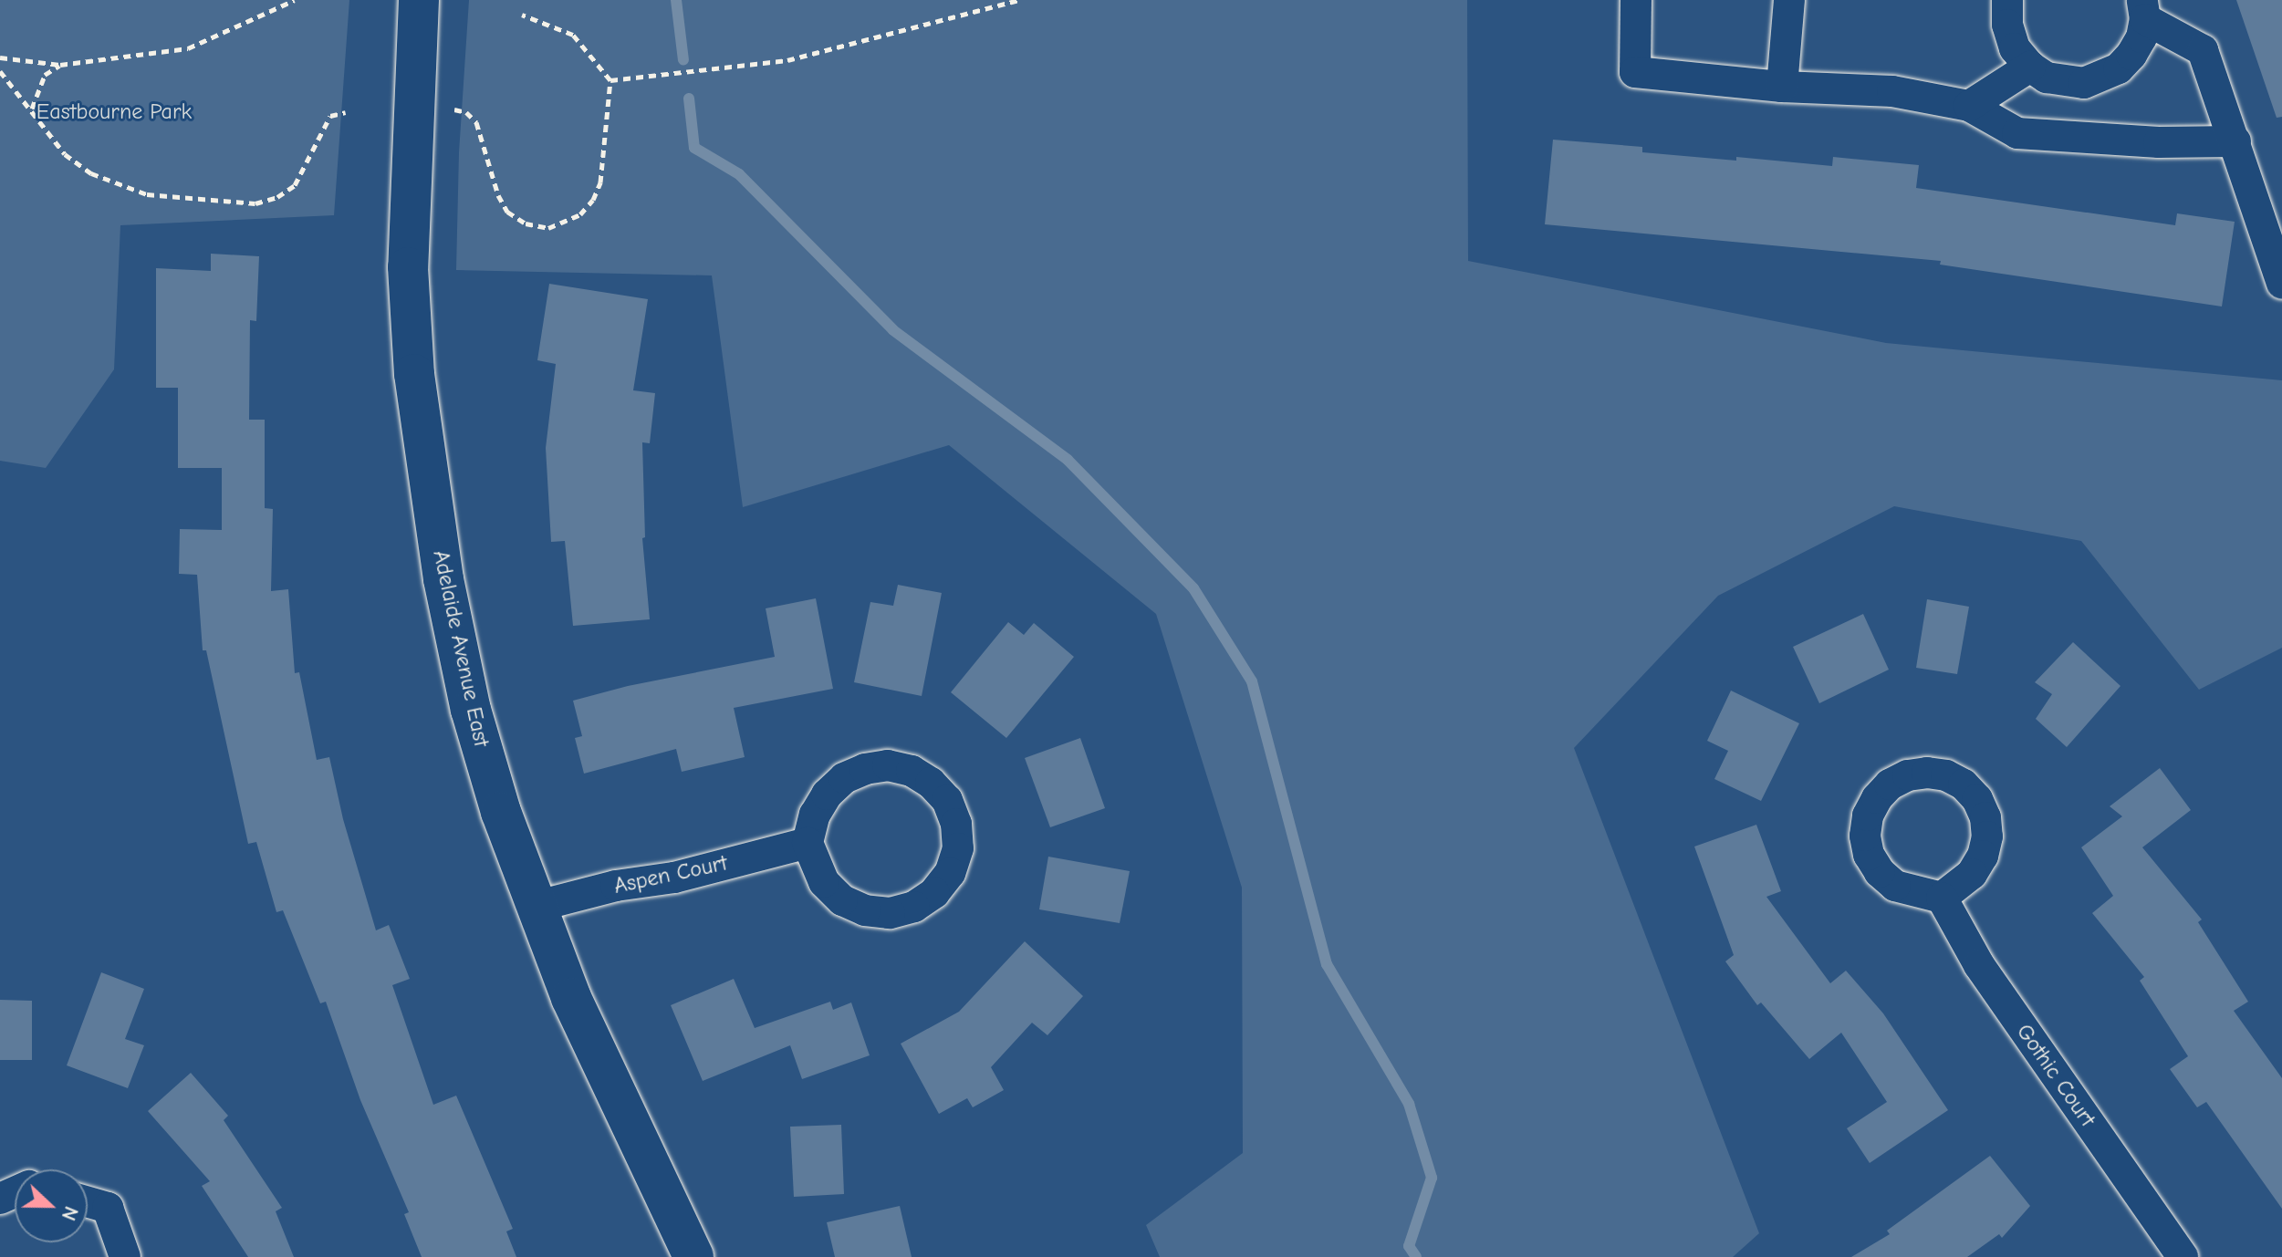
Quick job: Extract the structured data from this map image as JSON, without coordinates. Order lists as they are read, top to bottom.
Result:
{
  "streets": {
    "main road": ["Adelaide Avenue East"],
    "street": ["Aspen Court", "Gothic Court"]
  },
  "crossings": [
    ["Adelaide Avenue East", "Aspen Court"]
  ],
  "parks": ["Eastbourne Park"],
  "north": "right"
}
